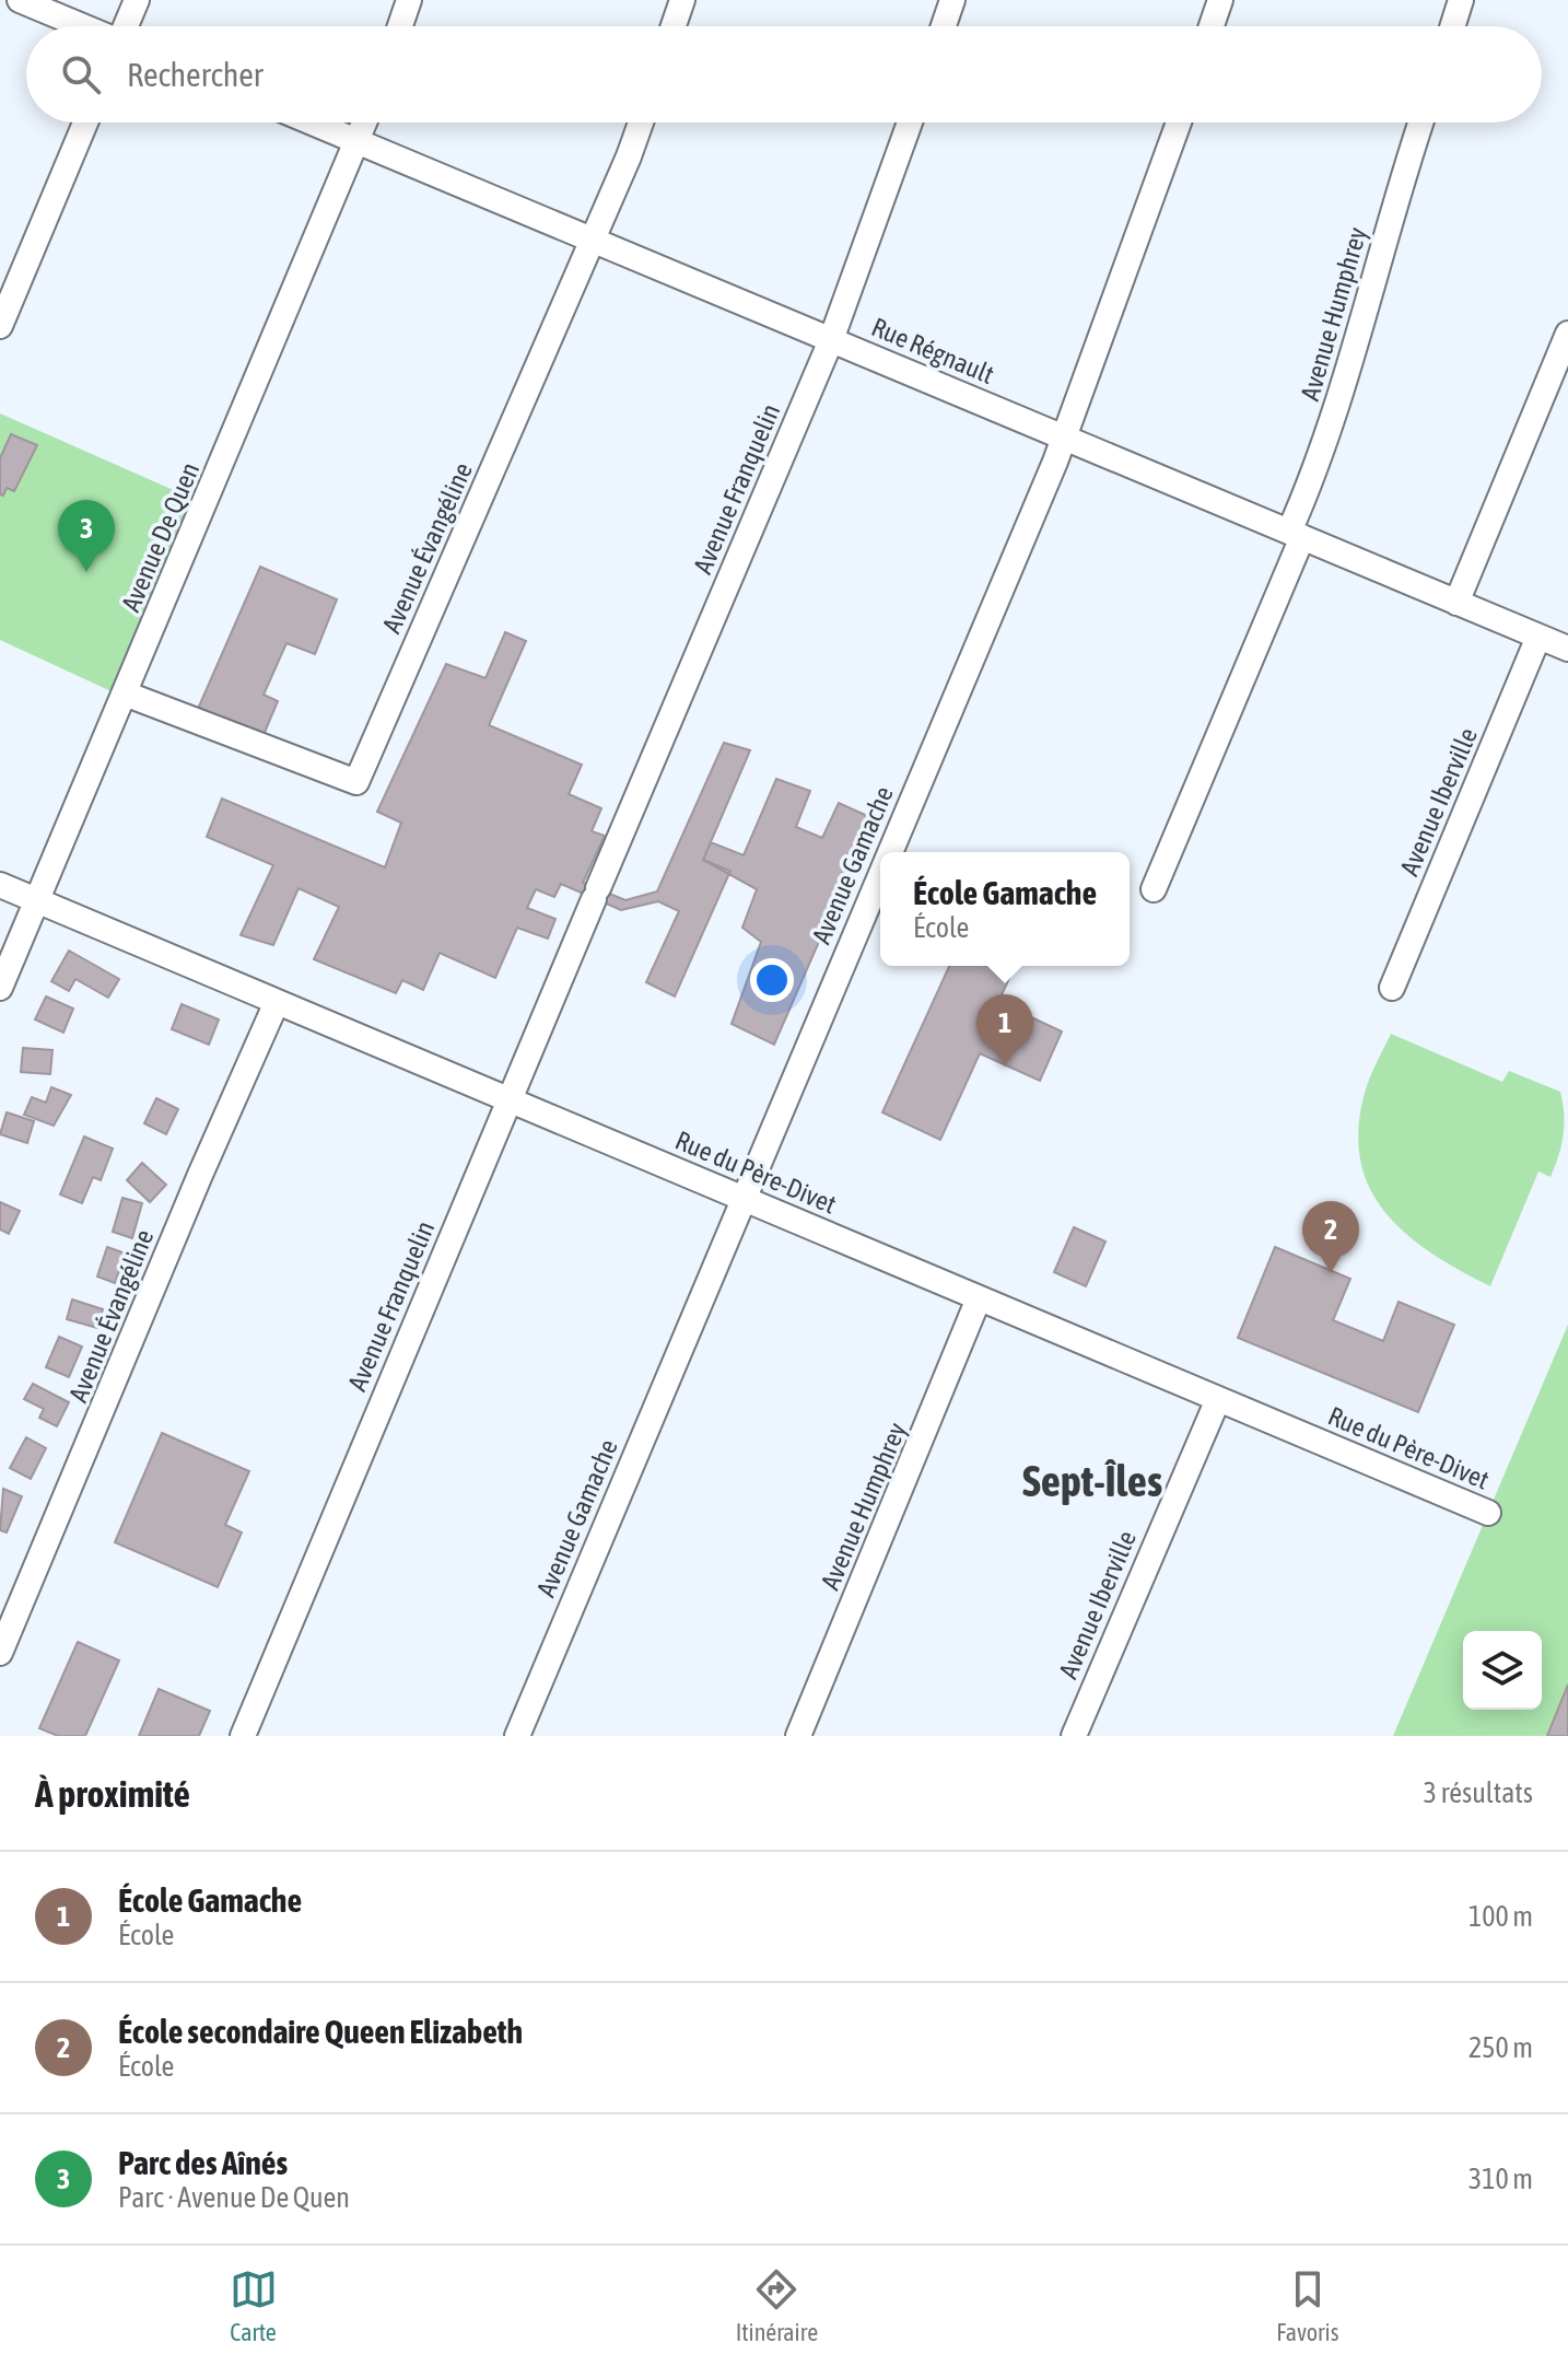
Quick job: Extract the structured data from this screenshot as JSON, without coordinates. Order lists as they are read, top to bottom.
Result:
{
  "streets": {
    "street": [
      "Avenue Humphrey",
      "Rue Régnault",
      "Avenue Franquelin",
      "Avenue De Quen",
      "Avenue Évangéline",
      "Avenue Iberville",
      "Avenue Gamache",
      "Rue du Père-Divet"
    ]
  },
  "crossings": [
    ["Avenue Humphrey", "Rue Régnault"],
    ["Avenue Humphrey", "Rue du Père-Divet"],
    ["Rue Régnault", "Avenue Franquelin"],
    ["Rue Régnault", "Avenue De Quen"],
    ["Rue Régnault", "Avenue Évangéline"],
    ["Rue Régnault", "Avenue Iberville"],
    ["Rue Régnault", "Avenue Gamache"],
    ["Avenue Franquelin", "Rue du Père-Divet"],
    ["Avenue De Quen", "Avenue Évangéline"],
    ["Avenue De Quen", "Rue du Père-Divet"],
    ["Avenue Évangéline", "Rue du Père-Divet"],
    ["Avenue Iberville", "Rue du Père-Divet"],
    ["Avenue Gamache", "Rue du Père-Divet"]
  ],
  "districts": ["Sept-Îles"],
  "page": {
    "search": "Rechercher",
    "pins": ["3", "1", "2"],
    "popup": ["École Gamache", "École"],
    "heading": ["À proximité", "3 résultats"],
    "list": [
      {
        "mark": "1",
        "name": "École Gamache",
        "note": "École",
        "value": "100 m"
      },
      {
        "mark": "2",
        "name": "École secondaire Queen Elizabeth",
        "note": "École",
        "value": "250 m"
      },
      {
        "mark": "3",
        "name": "Parc des Aînés",
        "note": "Parc · Avenue De Quen",
        "value": "310 m"
      }
    ],
    "nav": ["Carte", "Itinéraire", "Favoris"]
  }
}
